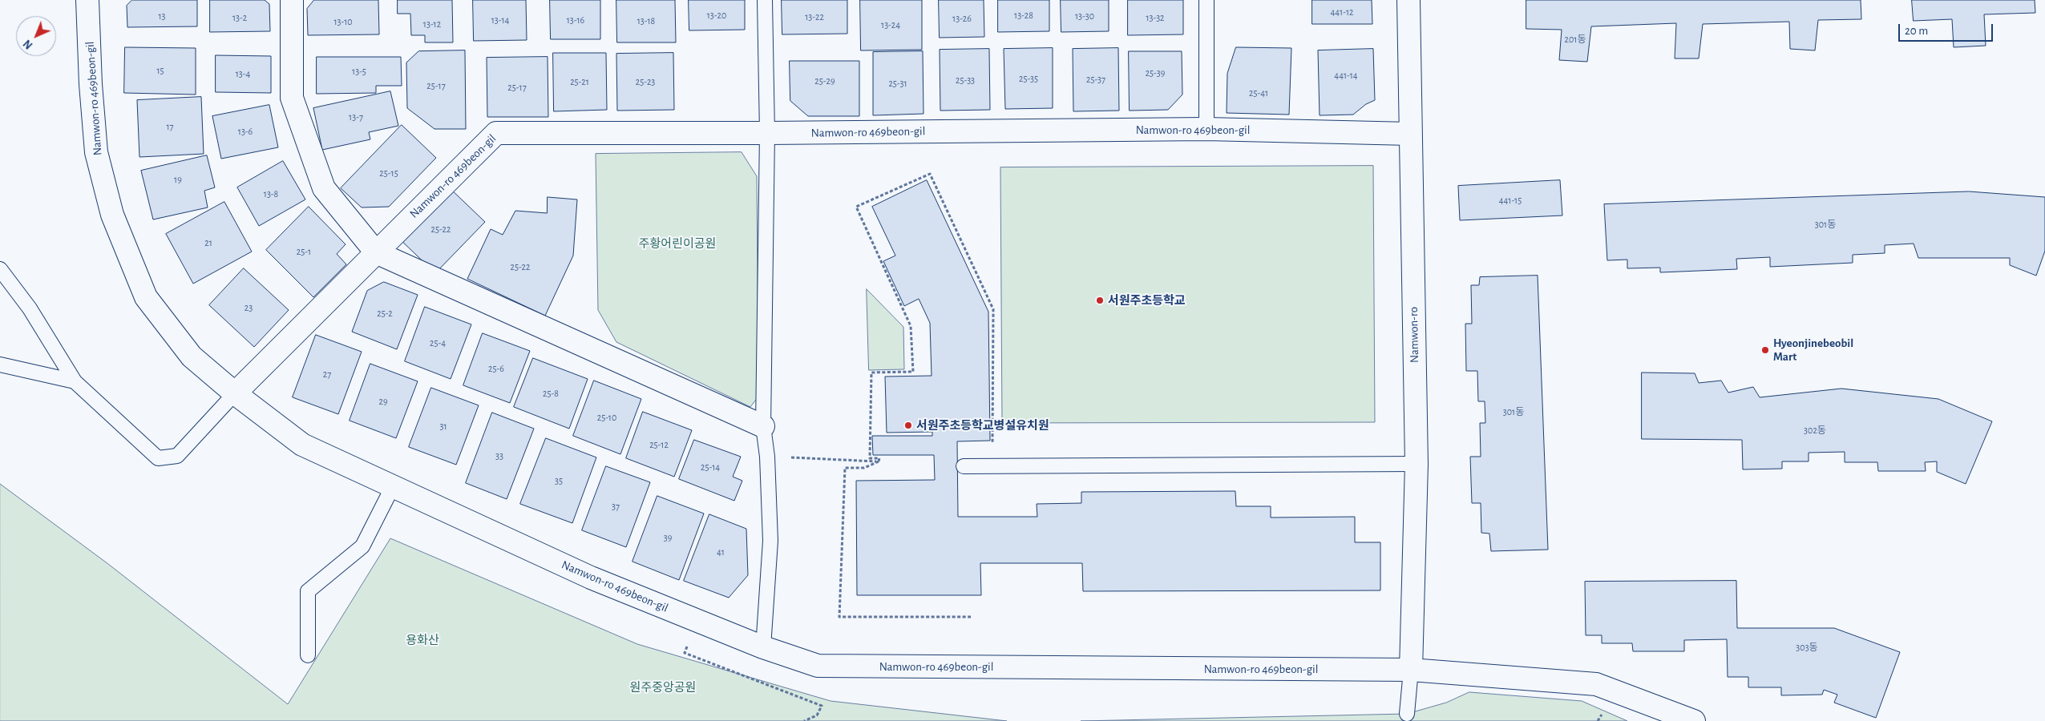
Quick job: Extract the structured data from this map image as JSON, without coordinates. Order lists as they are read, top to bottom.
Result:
{
  "streets": {
    "street": ["Namwon-ro 469beon-gil", "Namwon-ro"]
  },
  "crossings": [
    ["Namwon-ro 469beon-gil", "Namwon-ro"]
  ],
  "parks": ["주황어린이공원", "용화산", "원주중앙공원"],
  "places": ["서원주초등학교", "Hyeonjinebeobil Mart", "서원주초등학교병설유치원"],
  "house_numbers": [
    "441-12",
    "13-20",
    "13-28",
    "13",
    "13-30",
    "13-22",
    "13-2",
    "13-32",
    "13-26",
    "13-14",
    "13-16",
    "13-18",
    "13-10",
    "13-12",
    "13-24",
    "201동",
    "15",
    "13-5",
    "25-39",
    "13-4",
    "441-14",
    "25-35",
    "25-37",
    "25-33",
    "25-29",
    "25-21",
    "25-23",
    "25-31",
    "25-17",
    "25-17",
    "25-41",
    "13-7",
    "17",
    "13-6",
    "25-15",
    "19",
    "13-8",
    "441-15",
    "301동",
    "25-22",
    "21",
    "25-1",
    "25-22",
    "23",
    "25-2",
    "25-4",
    "25-6",
    "27",
    "25-8",
    "29",
    "301동",
    "25-10",
    "31",
    "302동",
    "25-12",
    "33",
    "25-14",
    "35",
    "37",
    "39",
    "41",
    "303동"
  ],
  "scale_bar": "20 m",
  "north": "bottom left"
}
